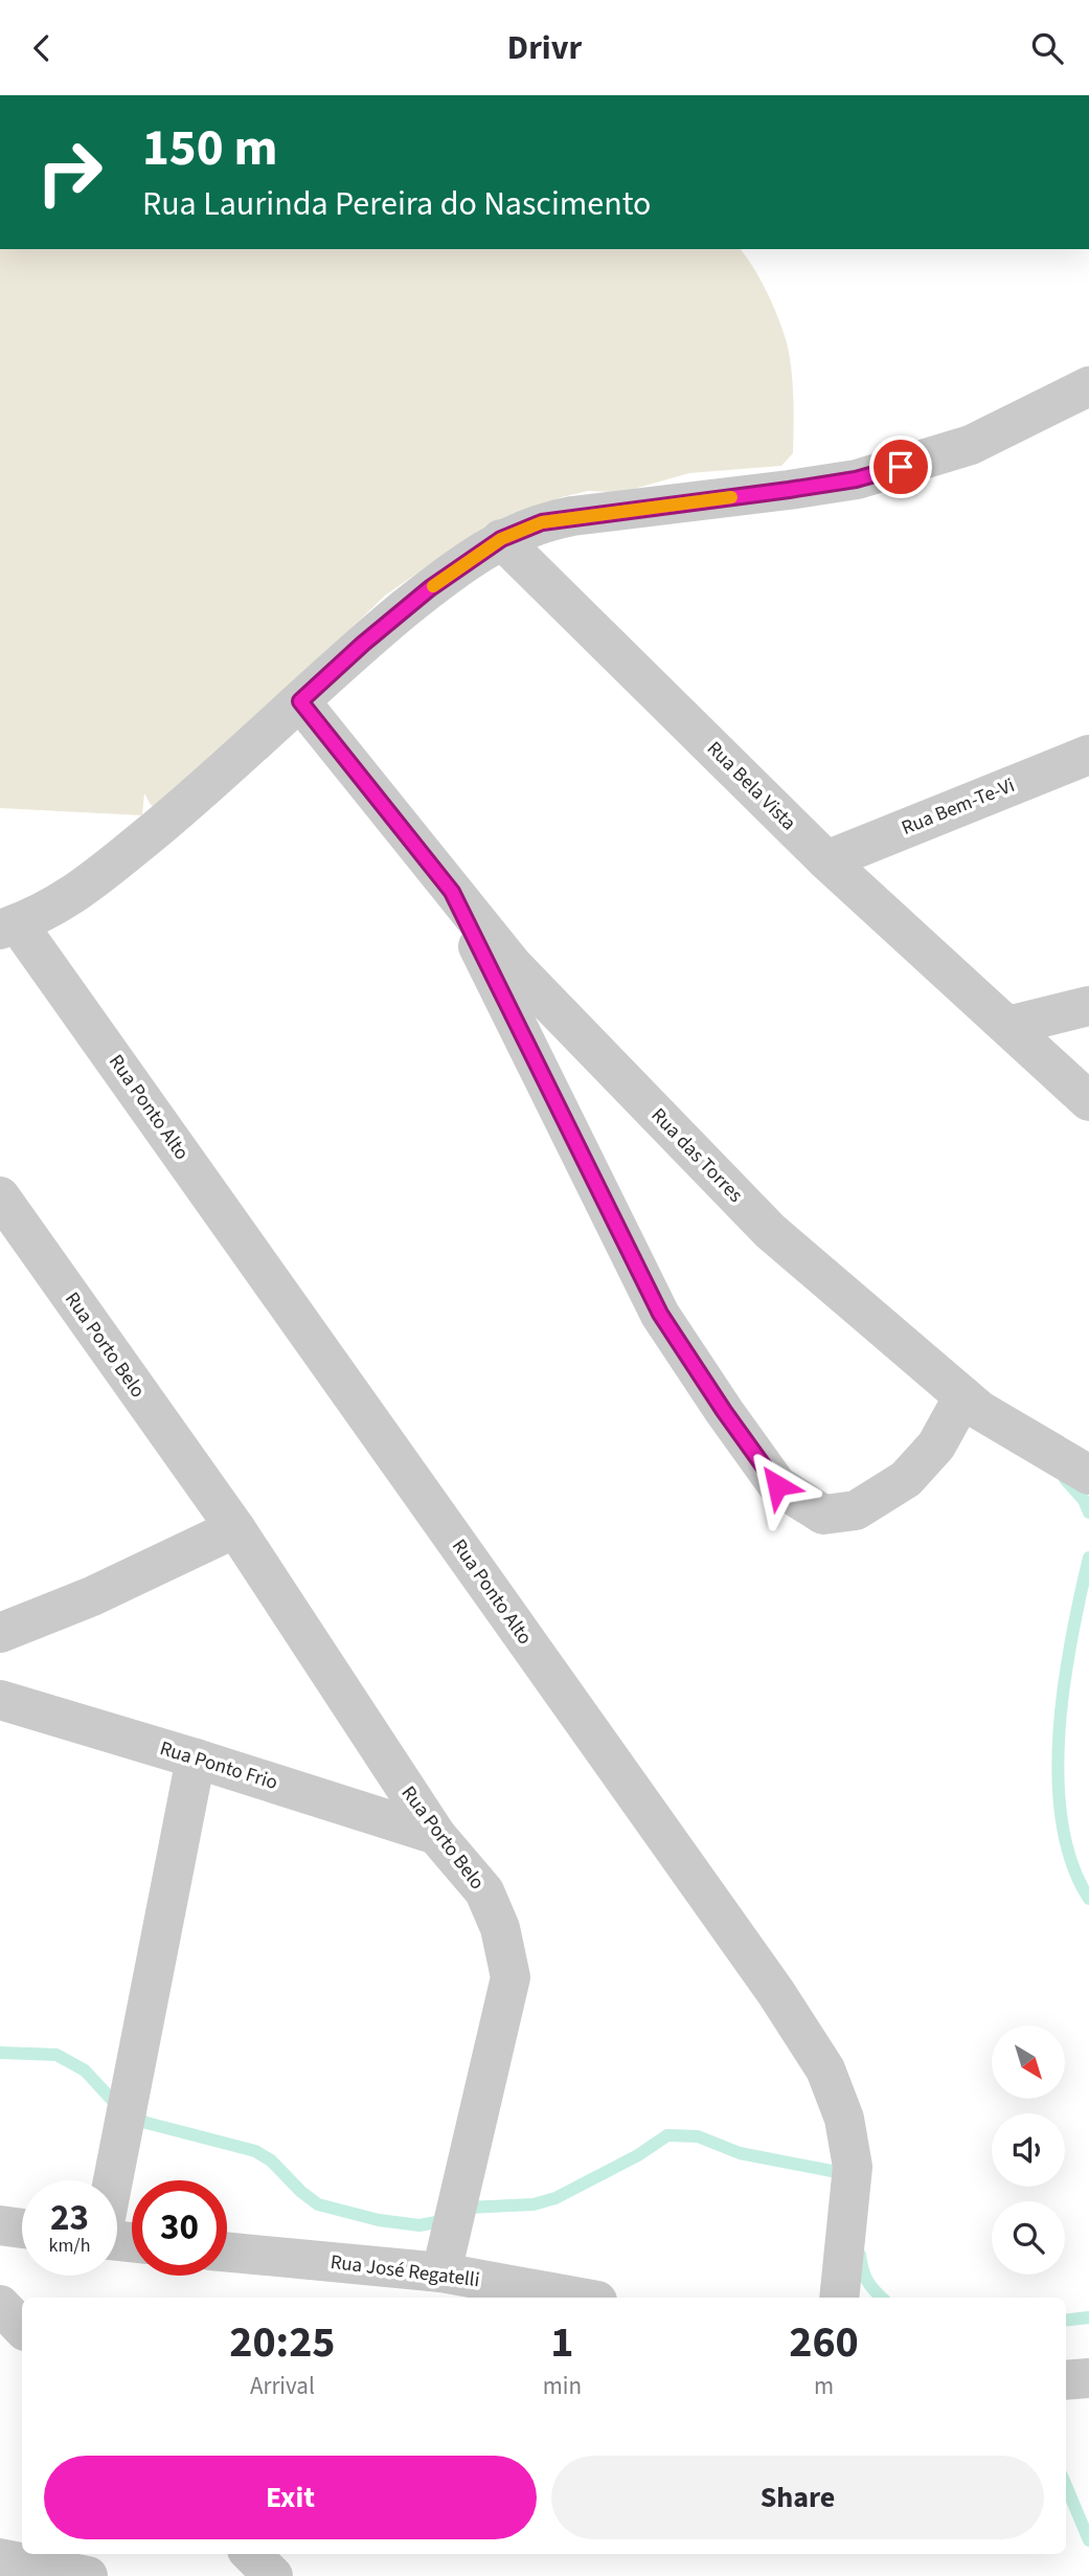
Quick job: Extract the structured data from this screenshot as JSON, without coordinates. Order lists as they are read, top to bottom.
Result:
{
  "streets": {
    "street": [
      "Rua Bela Vista",
      "Rua Bem-Te-Vi",
      "Rua Ponto Alto",
      "Rua das Torres",
      "Rua Porto Belo",
      "Rua Ponto Frio",
      "Rua José Regatelli"
    ]
  },
  "crossings": [
    ["Rua Bela Vista", "Rua Bem-Te-Vi"],
    ["Rua Porto Belo", "Rua Ponto Frio"],
    ["Rua Porto Belo", "Rua José Regatelli"]
  ],
  "north": "bottom right",
  "page": {
    "header": "Drivr",
    "turn": ["150 m", "Rua Laurinda Pereira do Nascimento"],
    "speed": "23 km/h",
    "limit": "30",
    "eta": [
      "20:25",
      "Arrival",
      "1",
      "min",
      "260",
      "m"
    ],
    "buttons": ["Exit", "Share"]
  }
}
